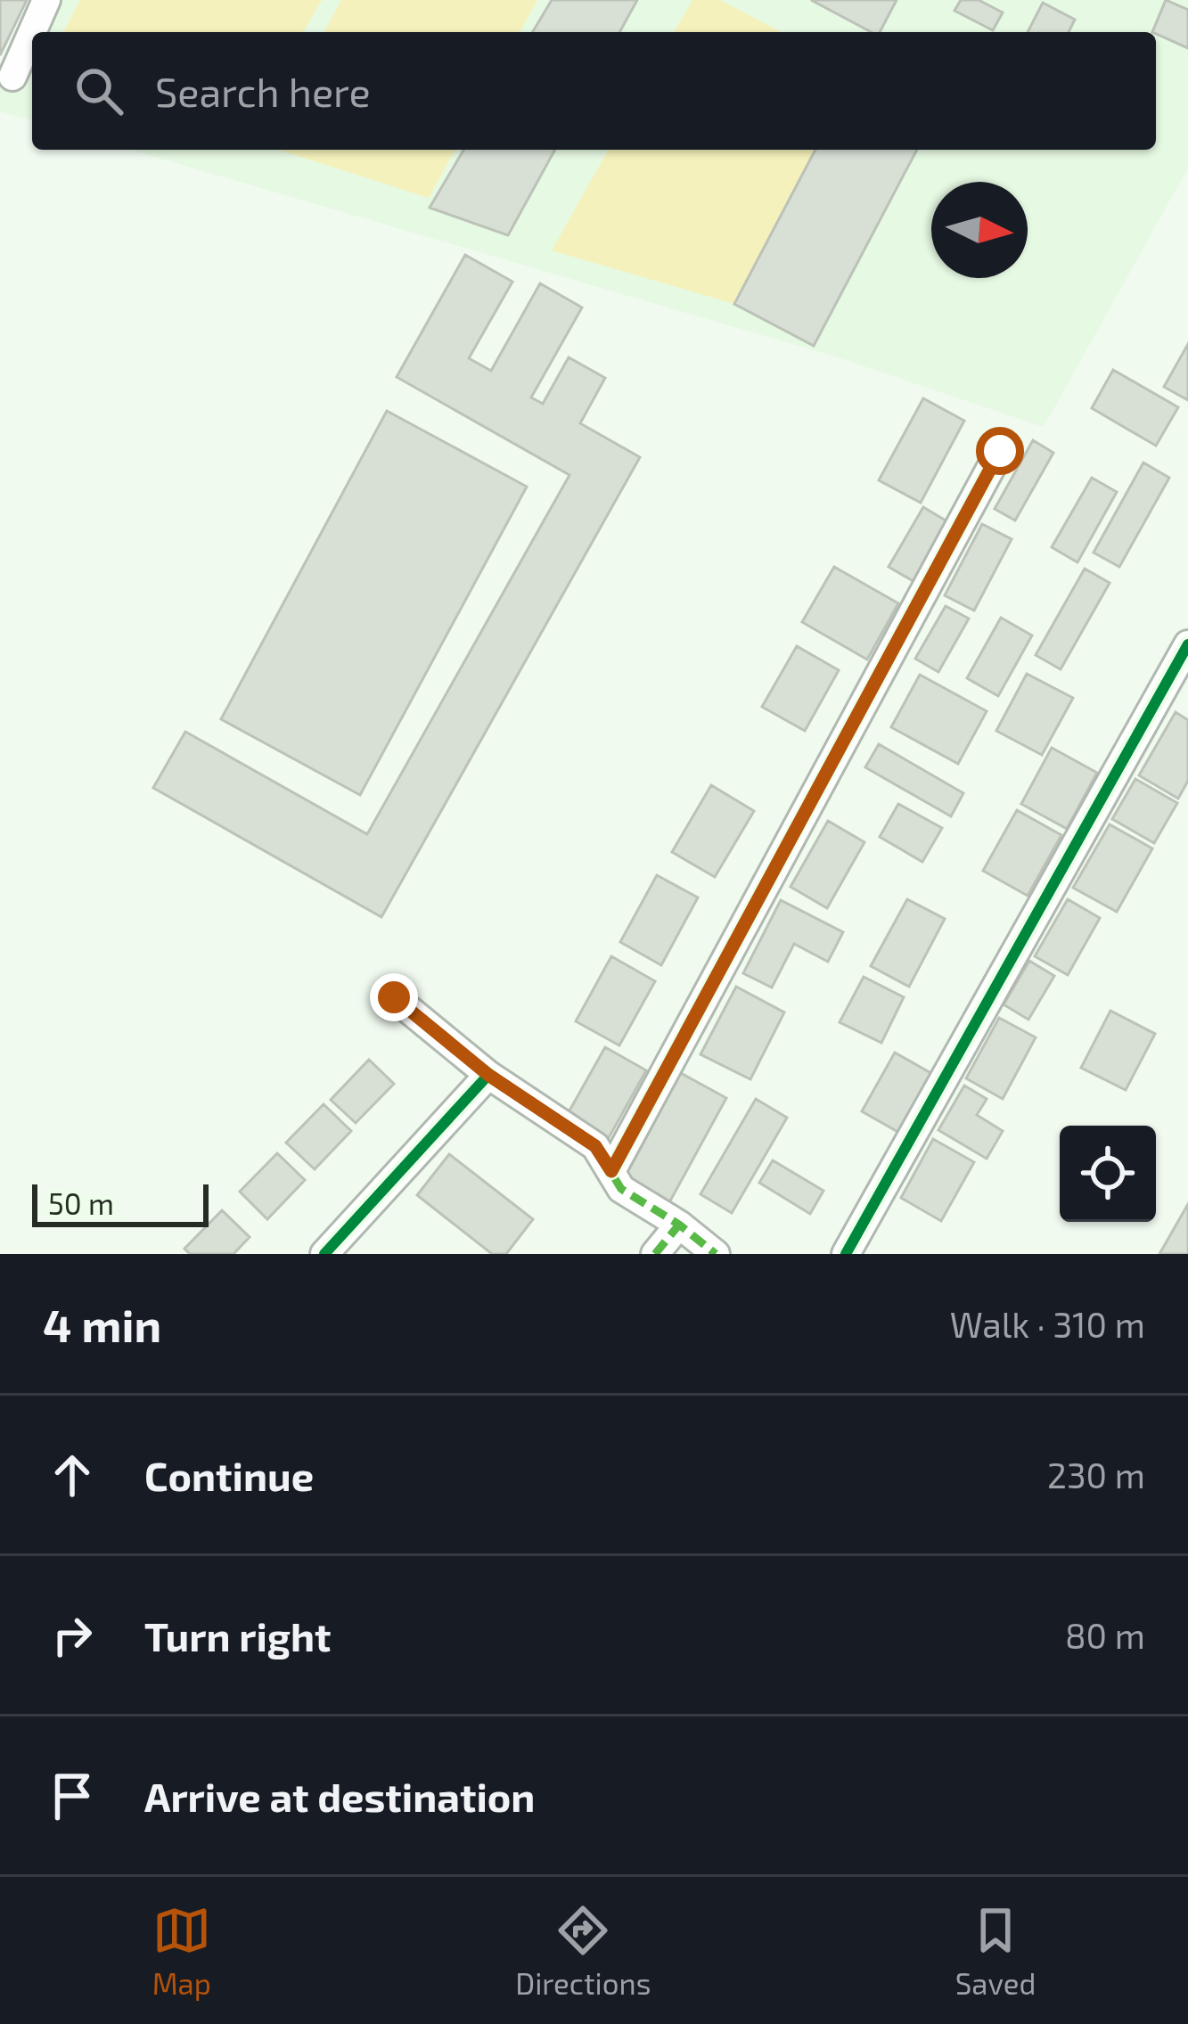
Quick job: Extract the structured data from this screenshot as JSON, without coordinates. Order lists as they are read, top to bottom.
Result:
{
  "scale_bar": "50 m",
  "north": "right",
  "page": {
    "search": "Search here",
    "scale": "50 m",
    "heading": ["4 min", "Walk · 310 m"],
    "list": [
      ["Continue", "230 m"],
      ["Turn right", "80 m"],
      "Arrive at destination"
    ],
    "nav": ["Map", "Directions", "Saved"]
  }
}
